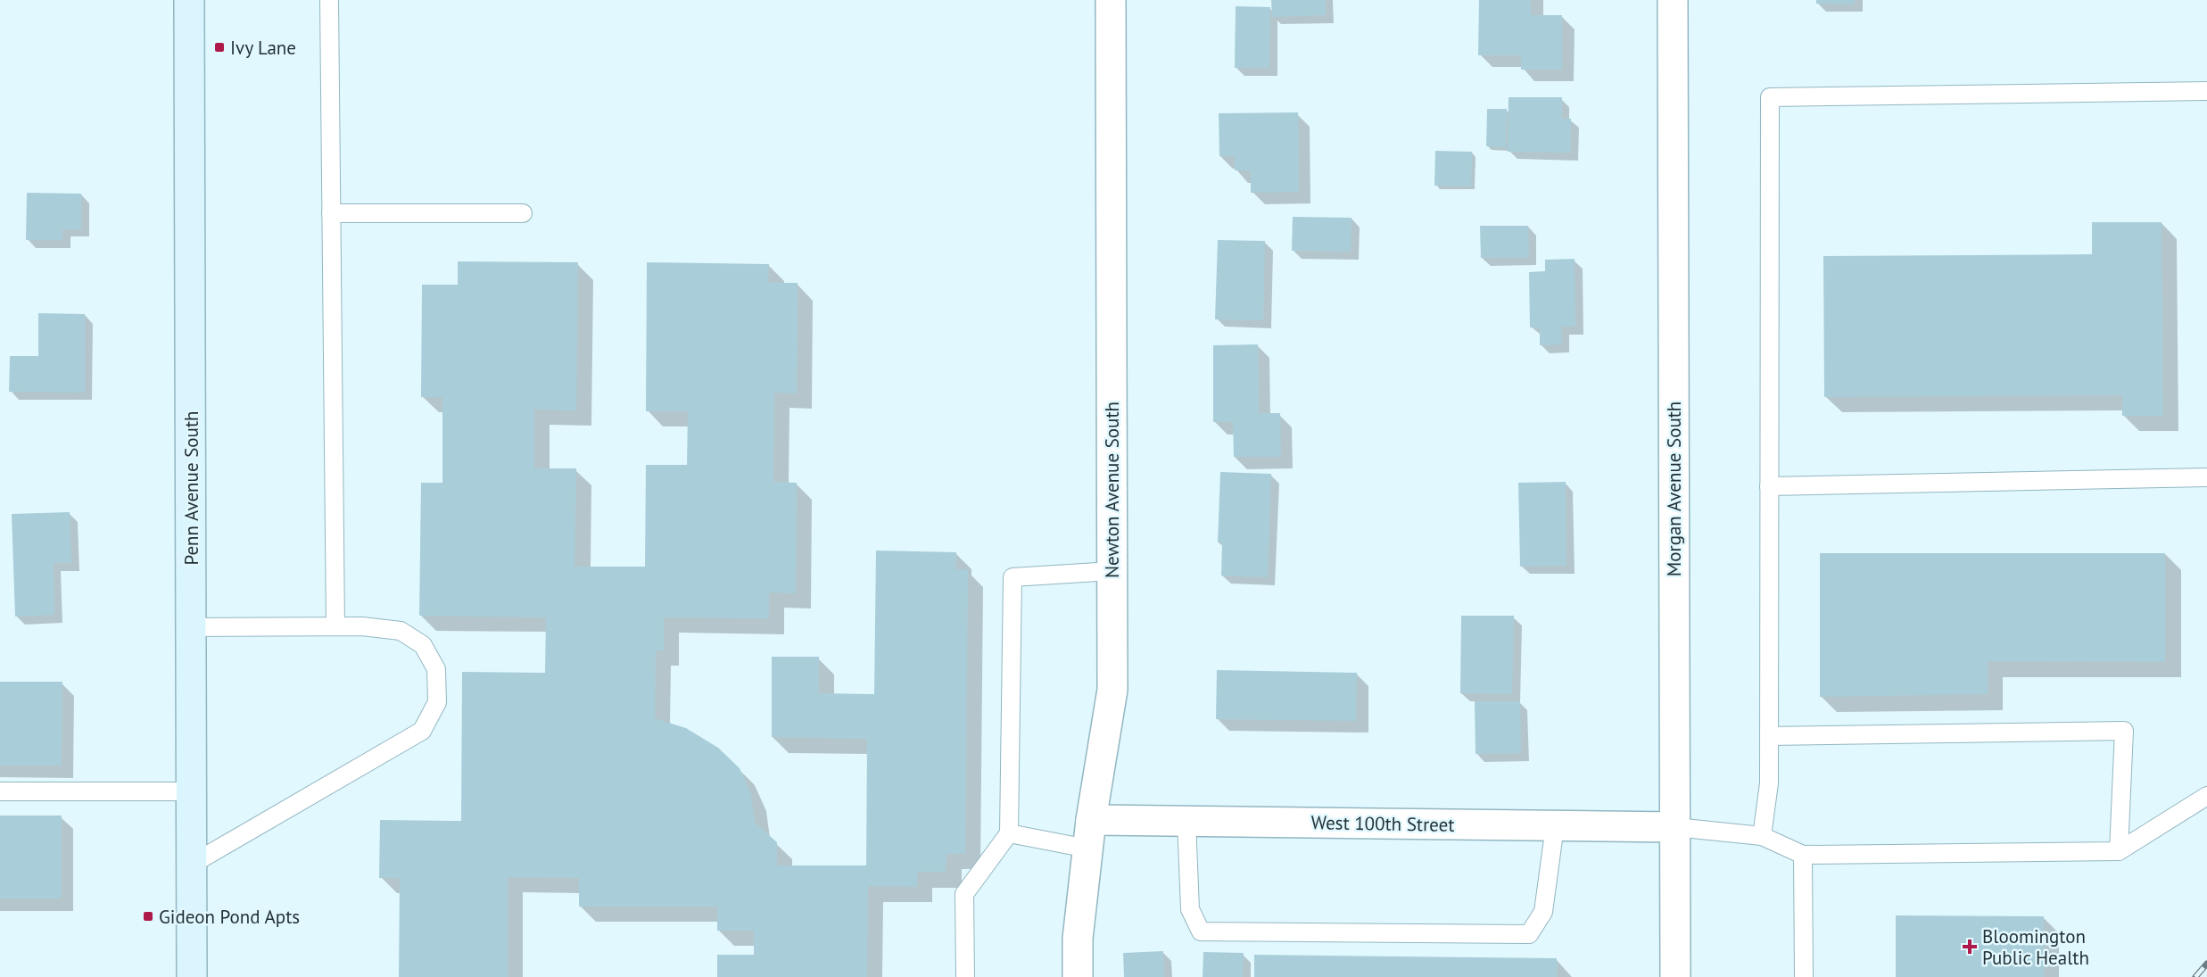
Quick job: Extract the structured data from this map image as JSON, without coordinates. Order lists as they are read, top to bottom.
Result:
{
  "streets": {
    "main road": ["Penn Avenue South"],
    "street": ["Morgan Avenue South", "Newton Avenue South", "West 100th Street"]
  },
  "crossings": [
    ["Morgan Avenue South", "West 100th Street"],
    ["Newton Avenue South", "West 100th Street"]
  ],
  "places": {
    "transit": ["Ivy Lane", "Gideon Pond Apts"],
    "health": ["Bloomington Public Health"]
  }
}
